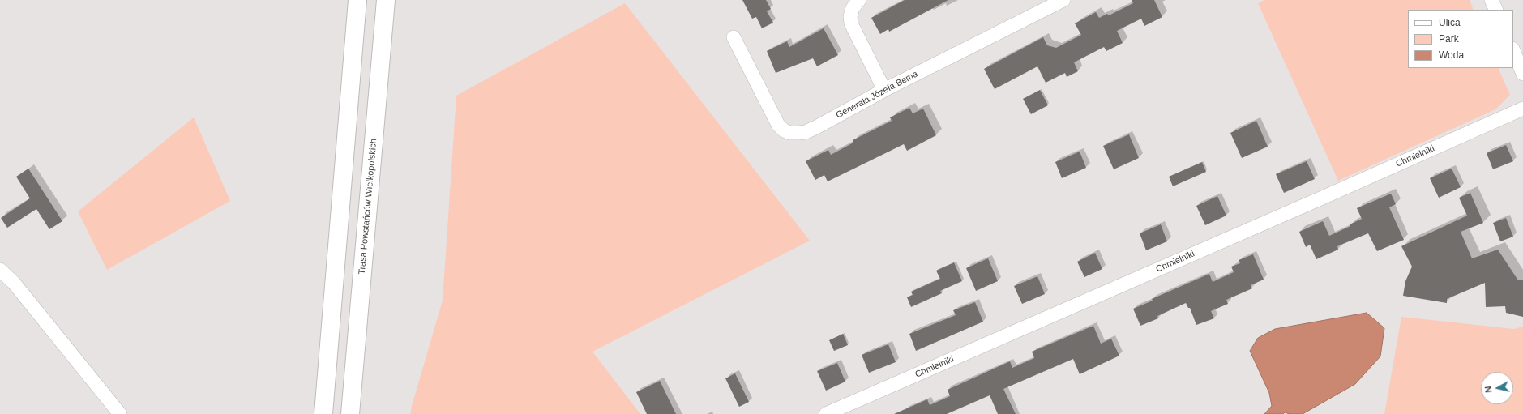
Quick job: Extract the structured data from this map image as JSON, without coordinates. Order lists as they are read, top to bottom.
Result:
{
  "streets": {
    "highway": ["Trasa Powstańców Wielkopolskich"],
    "street": ["Generała Józefa Bema", "Chmielniki"]
  },
  "legend": ["Ulica", "Park", "Woda"],
  "north": "left"
}
